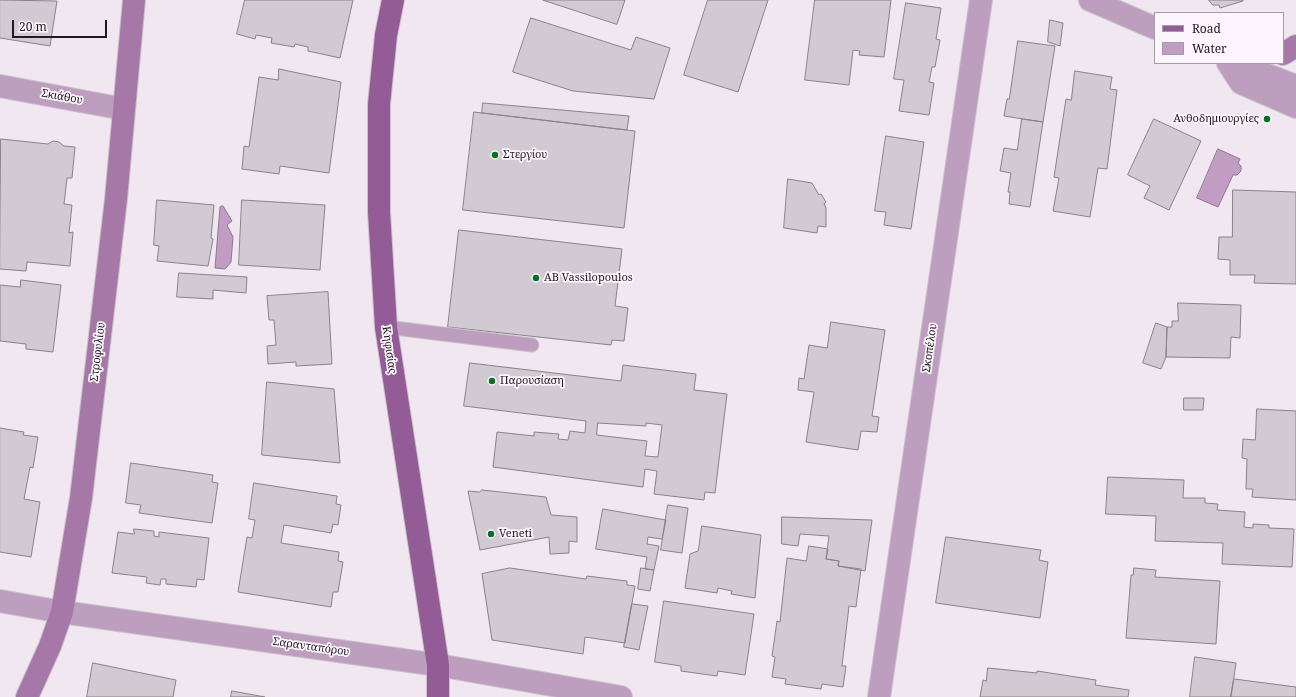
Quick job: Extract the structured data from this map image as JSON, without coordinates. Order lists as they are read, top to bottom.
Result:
{
  "streets": {
    "main road": ["Κηφισίας"],
    "street": [
      "Σκιάθου",
      "Σκοπέλου",
      "Στροφυλίου",
      "Σαρανταπόρου"
    ]
  },
  "crossings": [
    ["Σκιάθου", "Στροφυλίου"],
    ["Κηφισίας", "Σαρανταπόρου"],
    ["Στροφυλίου", "Σαρανταπόρου"]
  ],
  "places": [
    "Ανθοδημιουργίες",
    "Στεργίου",
    "AB Vassilopoulos",
    "Παρουσίαση",
    "Veneti"
  ],
  "legend": ["Road", "Water"],
  "scale_bar": "20 m"
}
